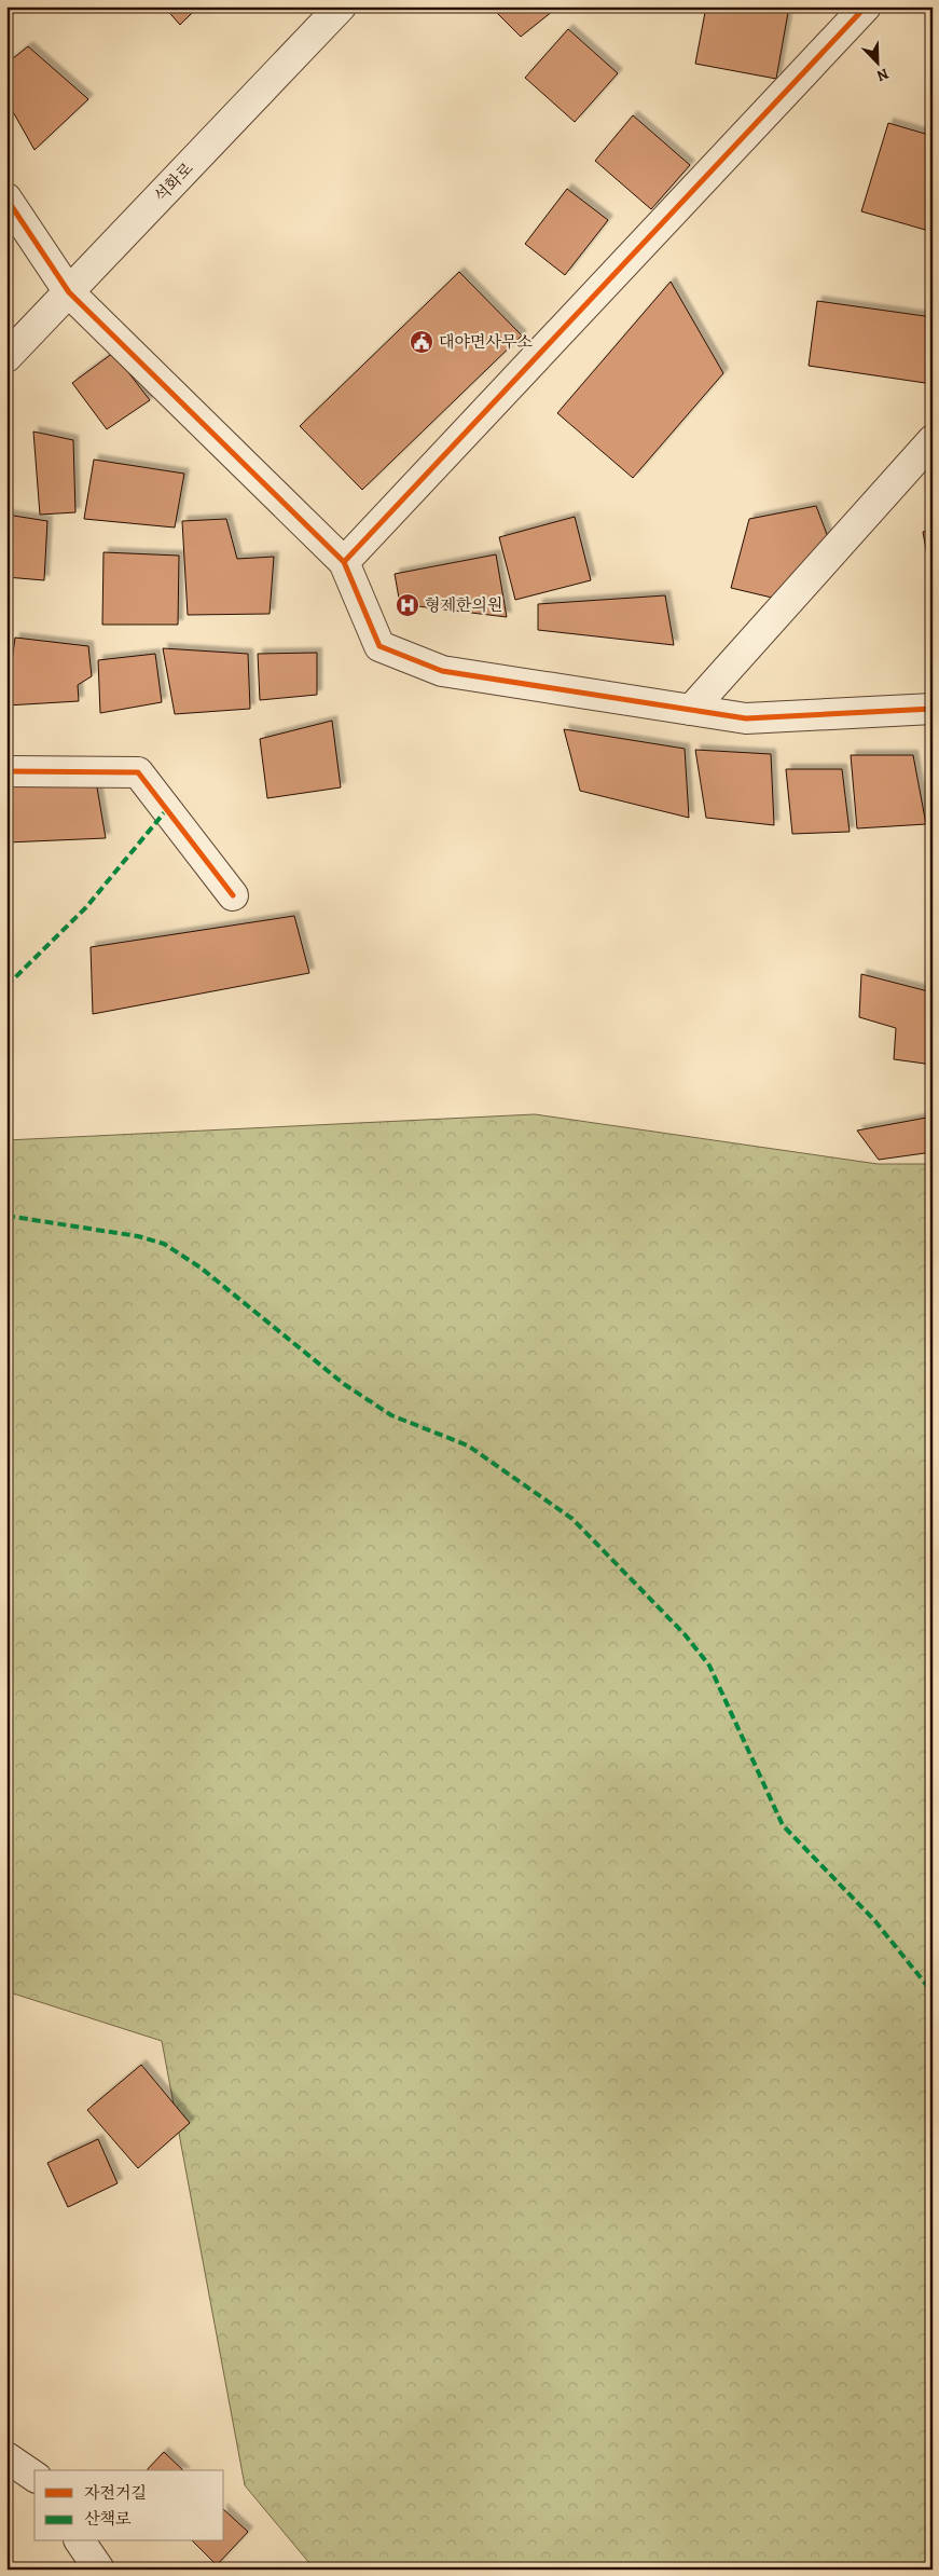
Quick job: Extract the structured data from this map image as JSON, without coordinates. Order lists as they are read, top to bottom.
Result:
{
  "streets": {
    "street": ["석화로"]
  },
  "places": {
    "public building": ["대야면사무소"],
    "hospital": ["형제한의원"]
  },
  "legend": ["자전거길", "산책로"],
  "north": "bottom right"
}
